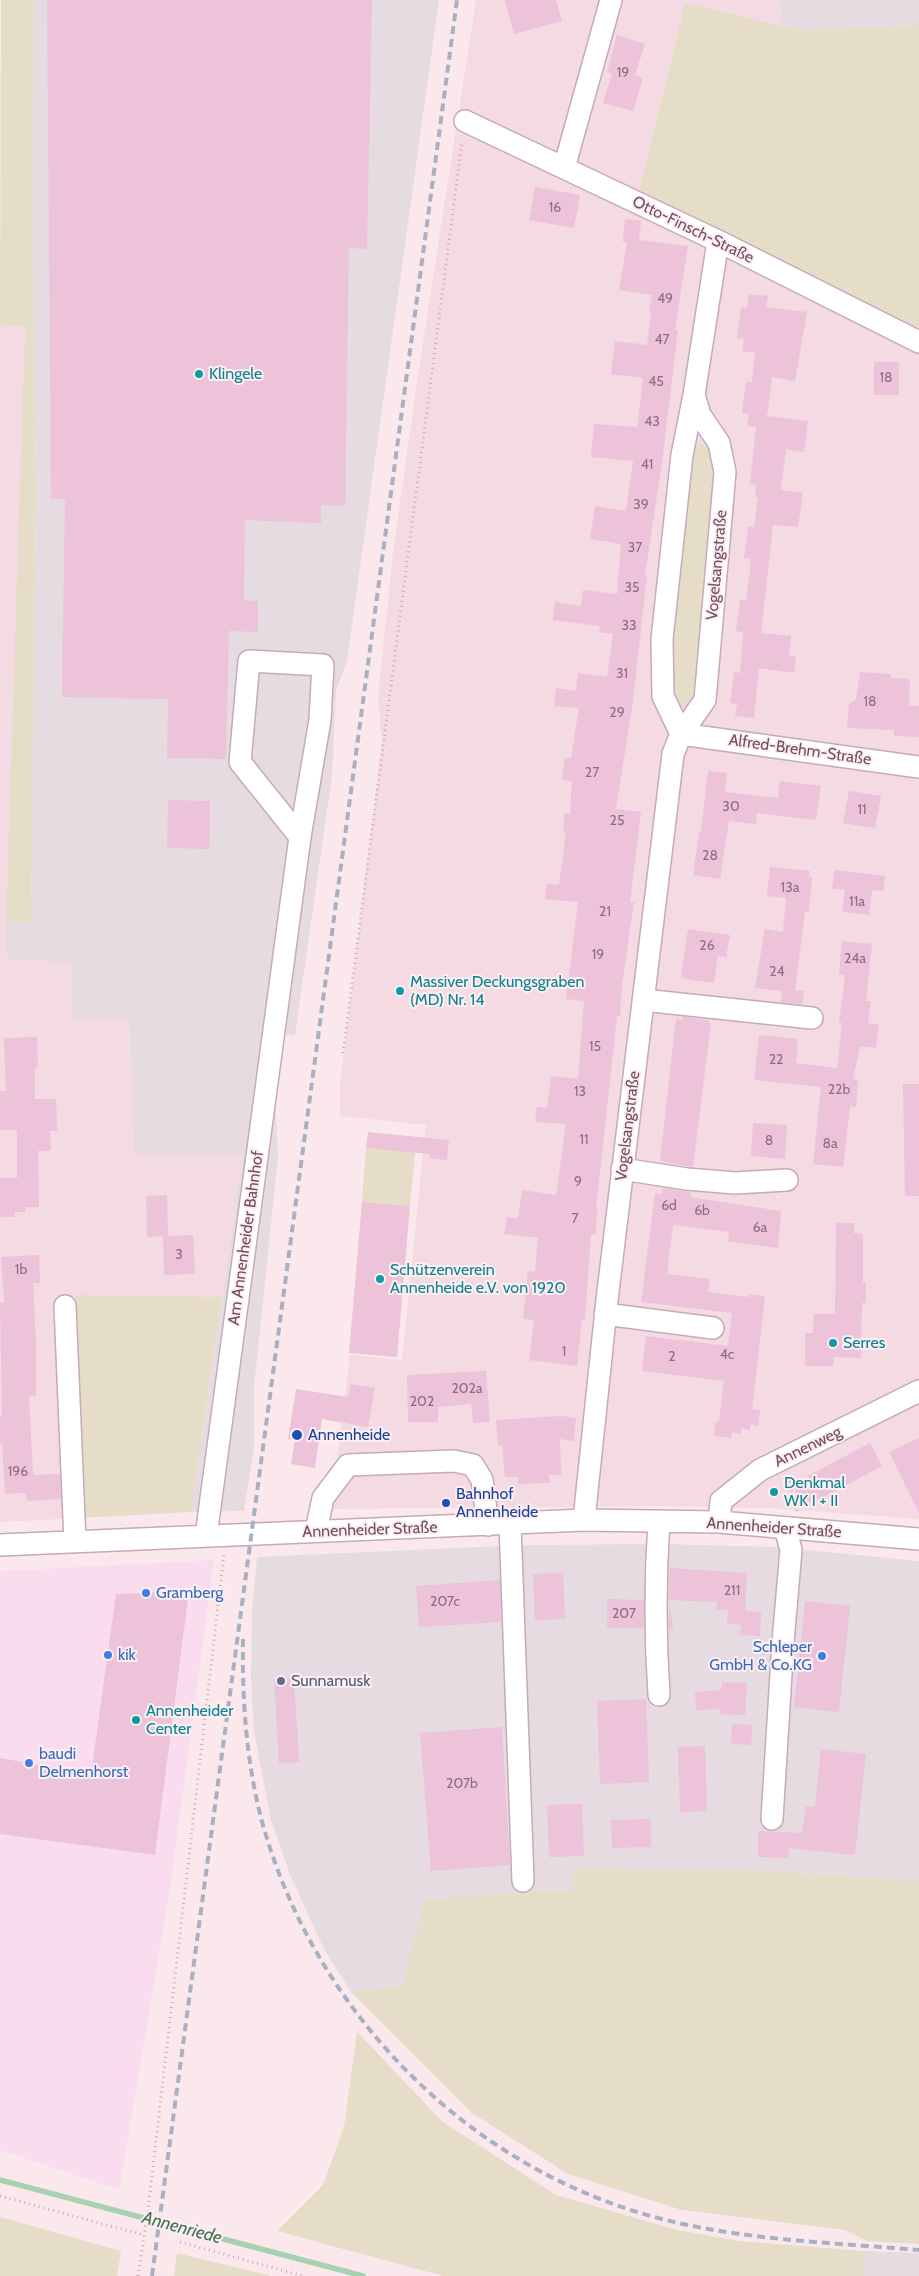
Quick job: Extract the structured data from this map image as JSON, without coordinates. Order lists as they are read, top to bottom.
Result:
{
  "streets": {
    "street": [
      "Otto-Finsch-Straße",
      "Vogelsangstraße",
      "Alfred-Brehm-Straße",
      "Am Annenheider Bahnhof",
      "Annenweg",
      "Annenheider Straße"
    ]
  },
  "crossings": [
    ["Otto-Finsch-Straße", "Vogelsangstraße"],
    ["Vogelsangstraße", "Alfred-Brehm-Straße"],
    ["Vogelsangstraße", "Annenheider Straße"],
    ["Am Annenheider Bahnhof", "Annenheider Straße"],
    ["Annenweg", "Annenheider Straße"]
  ],
  "water": ["Annenriede"],
  "places": [
    "Klingele",
    "Massiver Deckungsgraben (MD) Nr. 14",
    "Schützenverein Annenheide e.V. von 1920",
    "Serres",
    "Annenheide",
    "Denkmal WK I + II",
    "Bahnhof Annenheide",
    "Gramberg",
    "kik",
    "Schleper GmbH & Co.KG",
    "Sunnamusk",
    "Annenheider Center",
    "baudi Delmenhorst"
  ],
  "house_numbers": [
    "19",
    "16",
    "49",
    "47",
    "18",
    "45",
    "43",
    "41",
    "39",
    "37",
    "35",
    "33",
    "31",
    "18",
    "29",
    "27",
    "30",
    "11",
    "25",
    "28",
    "13a",
    "11a",
    "21",
    "26",
    "19",
    "24a",
    "24",
    "15",
    "22",
    "22b",
    "13",
    "11",
    "8",
    "8a",
    "9",
    "6d",
    "6b",
    "7",
    "6a",
    "3",
    "1b",
    "1",
    "4c",
    "2",
    "202a",
    "202",
    "196",
    "211",
    "207c",
    "207",
    "207b"
  ]
}
